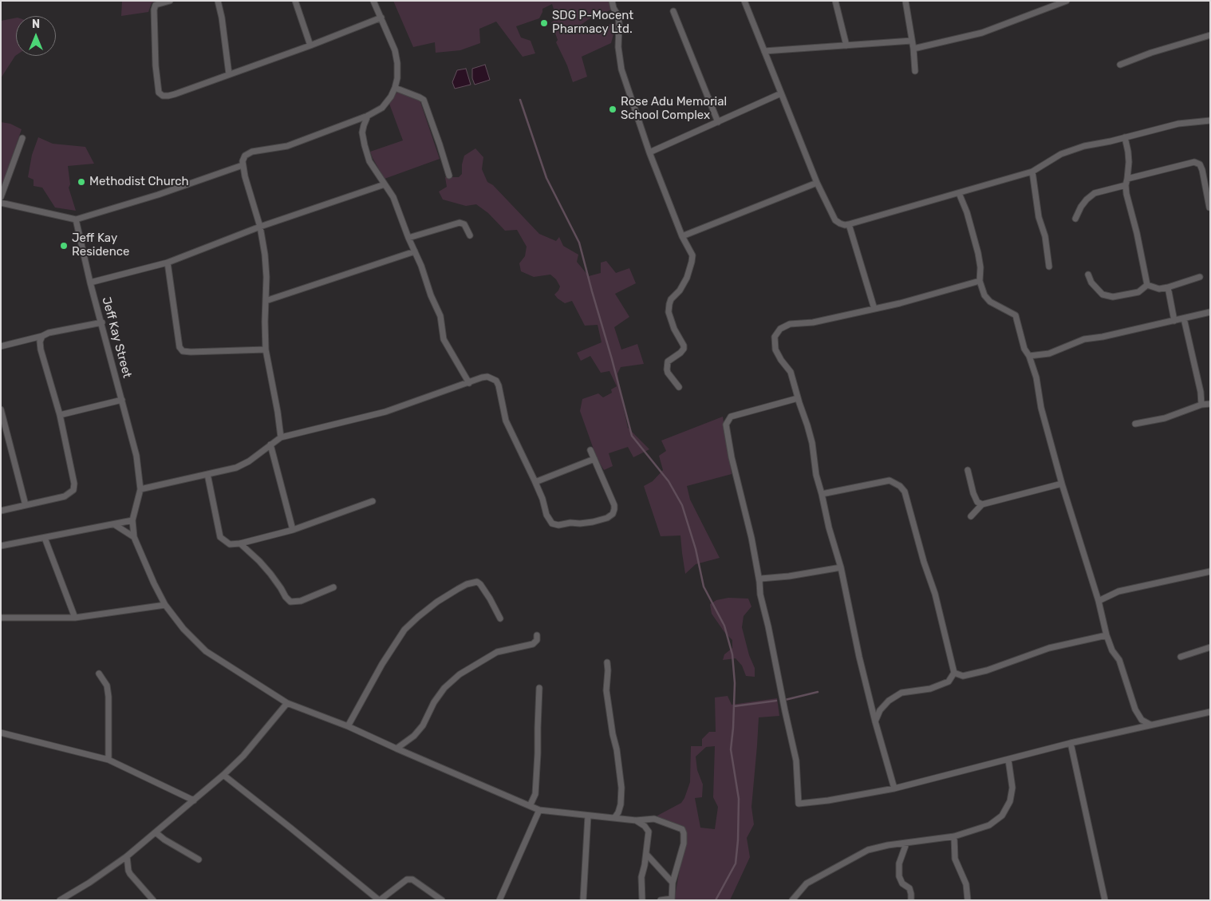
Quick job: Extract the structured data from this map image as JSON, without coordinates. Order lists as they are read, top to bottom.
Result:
{
  "streets": {
    "street": ["Jeff Kay Street"]
  },
  "places": [
    "SDG P-Mocent Pharmacy Ltd.",
    "Rose Adu Memorial School Complex",
    "Methodist Church",
    "Jeff Kay Residence"
  ],
  "north": "top"
}
